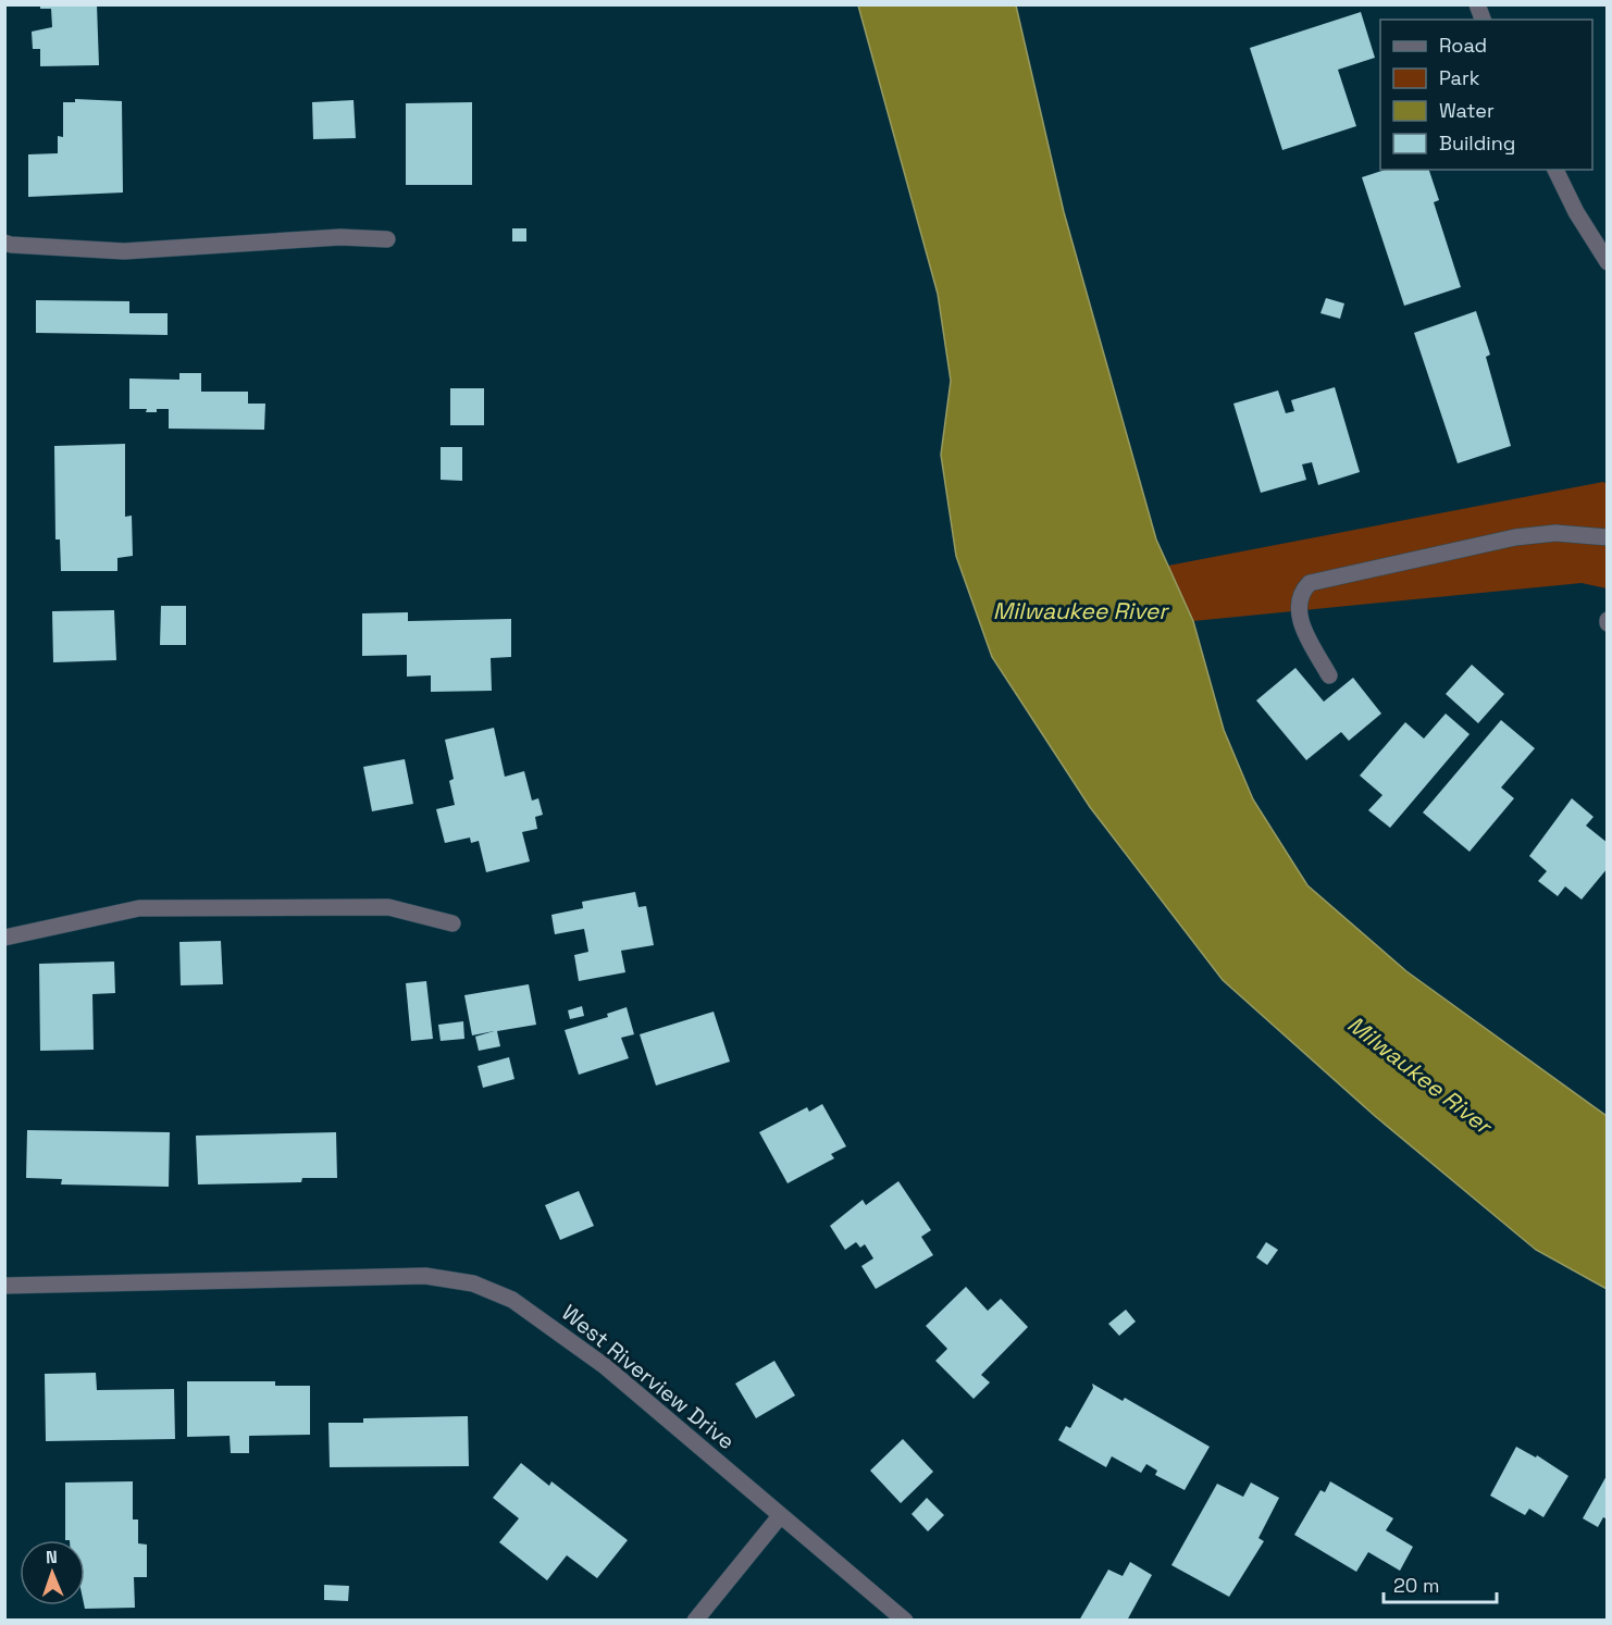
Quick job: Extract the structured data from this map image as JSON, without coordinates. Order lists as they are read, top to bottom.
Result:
{
  "streets": {
    "street": ["West Riverview Drive"]
  },
  "water": ["Milwaukee River"],
  "legend": [
    "Road",
    "Park",
    "Water",
    "Building"
  ],
  "scale_bar": "20 m",
  "north": "top"
}
